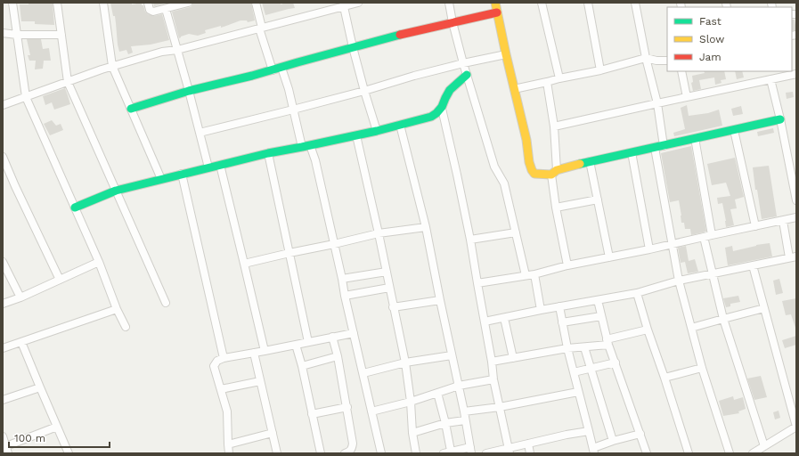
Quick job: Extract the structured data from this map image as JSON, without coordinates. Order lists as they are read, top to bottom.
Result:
{
  "legend": ["Fast", "Slow", "Jam"],
  "scale_bar": "100 m"
}
